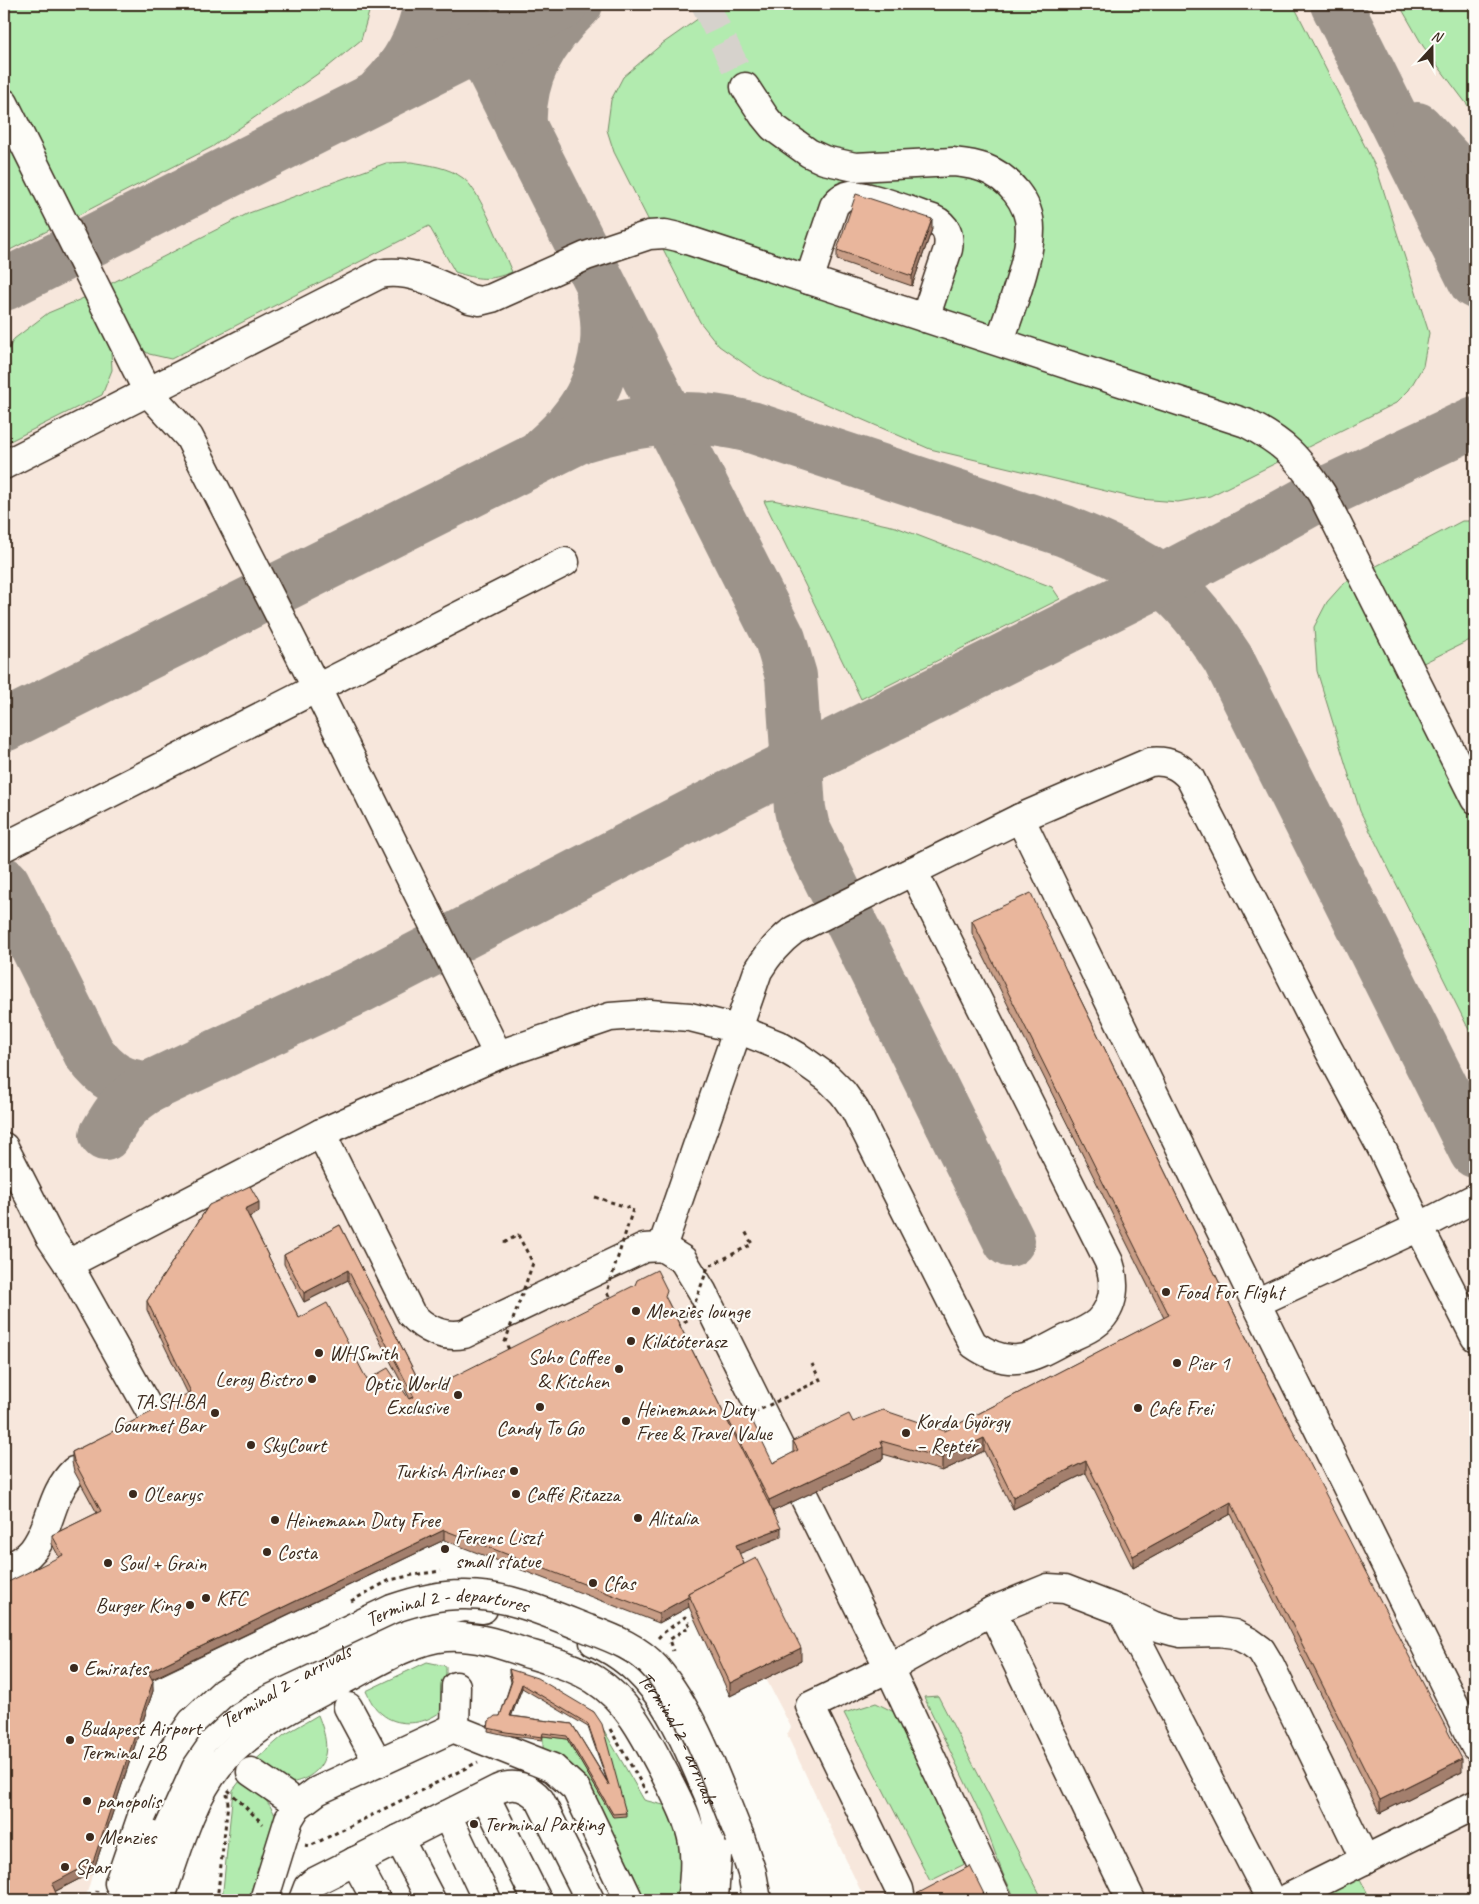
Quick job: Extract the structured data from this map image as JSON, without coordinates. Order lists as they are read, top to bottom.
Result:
{
  "streets": {
    "street": ["Terminal 2 - departures", "Terminal 2 - arrivals"]
  },
  "places": [
    "Food For Flight",
    "Menzies lounge",
    "Kilátóterasz",
    "WHSmith",
    "Pier 1",
    "Soho Coffee & Kitchen",
    "Leroy Bistro",
    "Optic World Exclusive",
    "Candy To Go",
    "Cafe Frei",
    "TA.SH.BA Gourmet Bar",
    "Heinemann Duty Free & Travel Value",
    "Korda György – Reptér",
    "SkyCourt",
    "Turkish Airlines",
    "O'Learys",
    "Caffé Ritazza",
    "Alitalia",
    "Heinemann Duty Free",
    "Ferenc Liszt small statue",
    "Costa",
    "Soul + Grain",
    "Cfas",
    "KFC",
    "Burger King",
    "Emirates",
    "Budapest Airport Terminal 2B",
    "panopolis",
    "Terminal Parking",
    "Menzies",
    "Spar"
  ],
  "north": "top"
}
